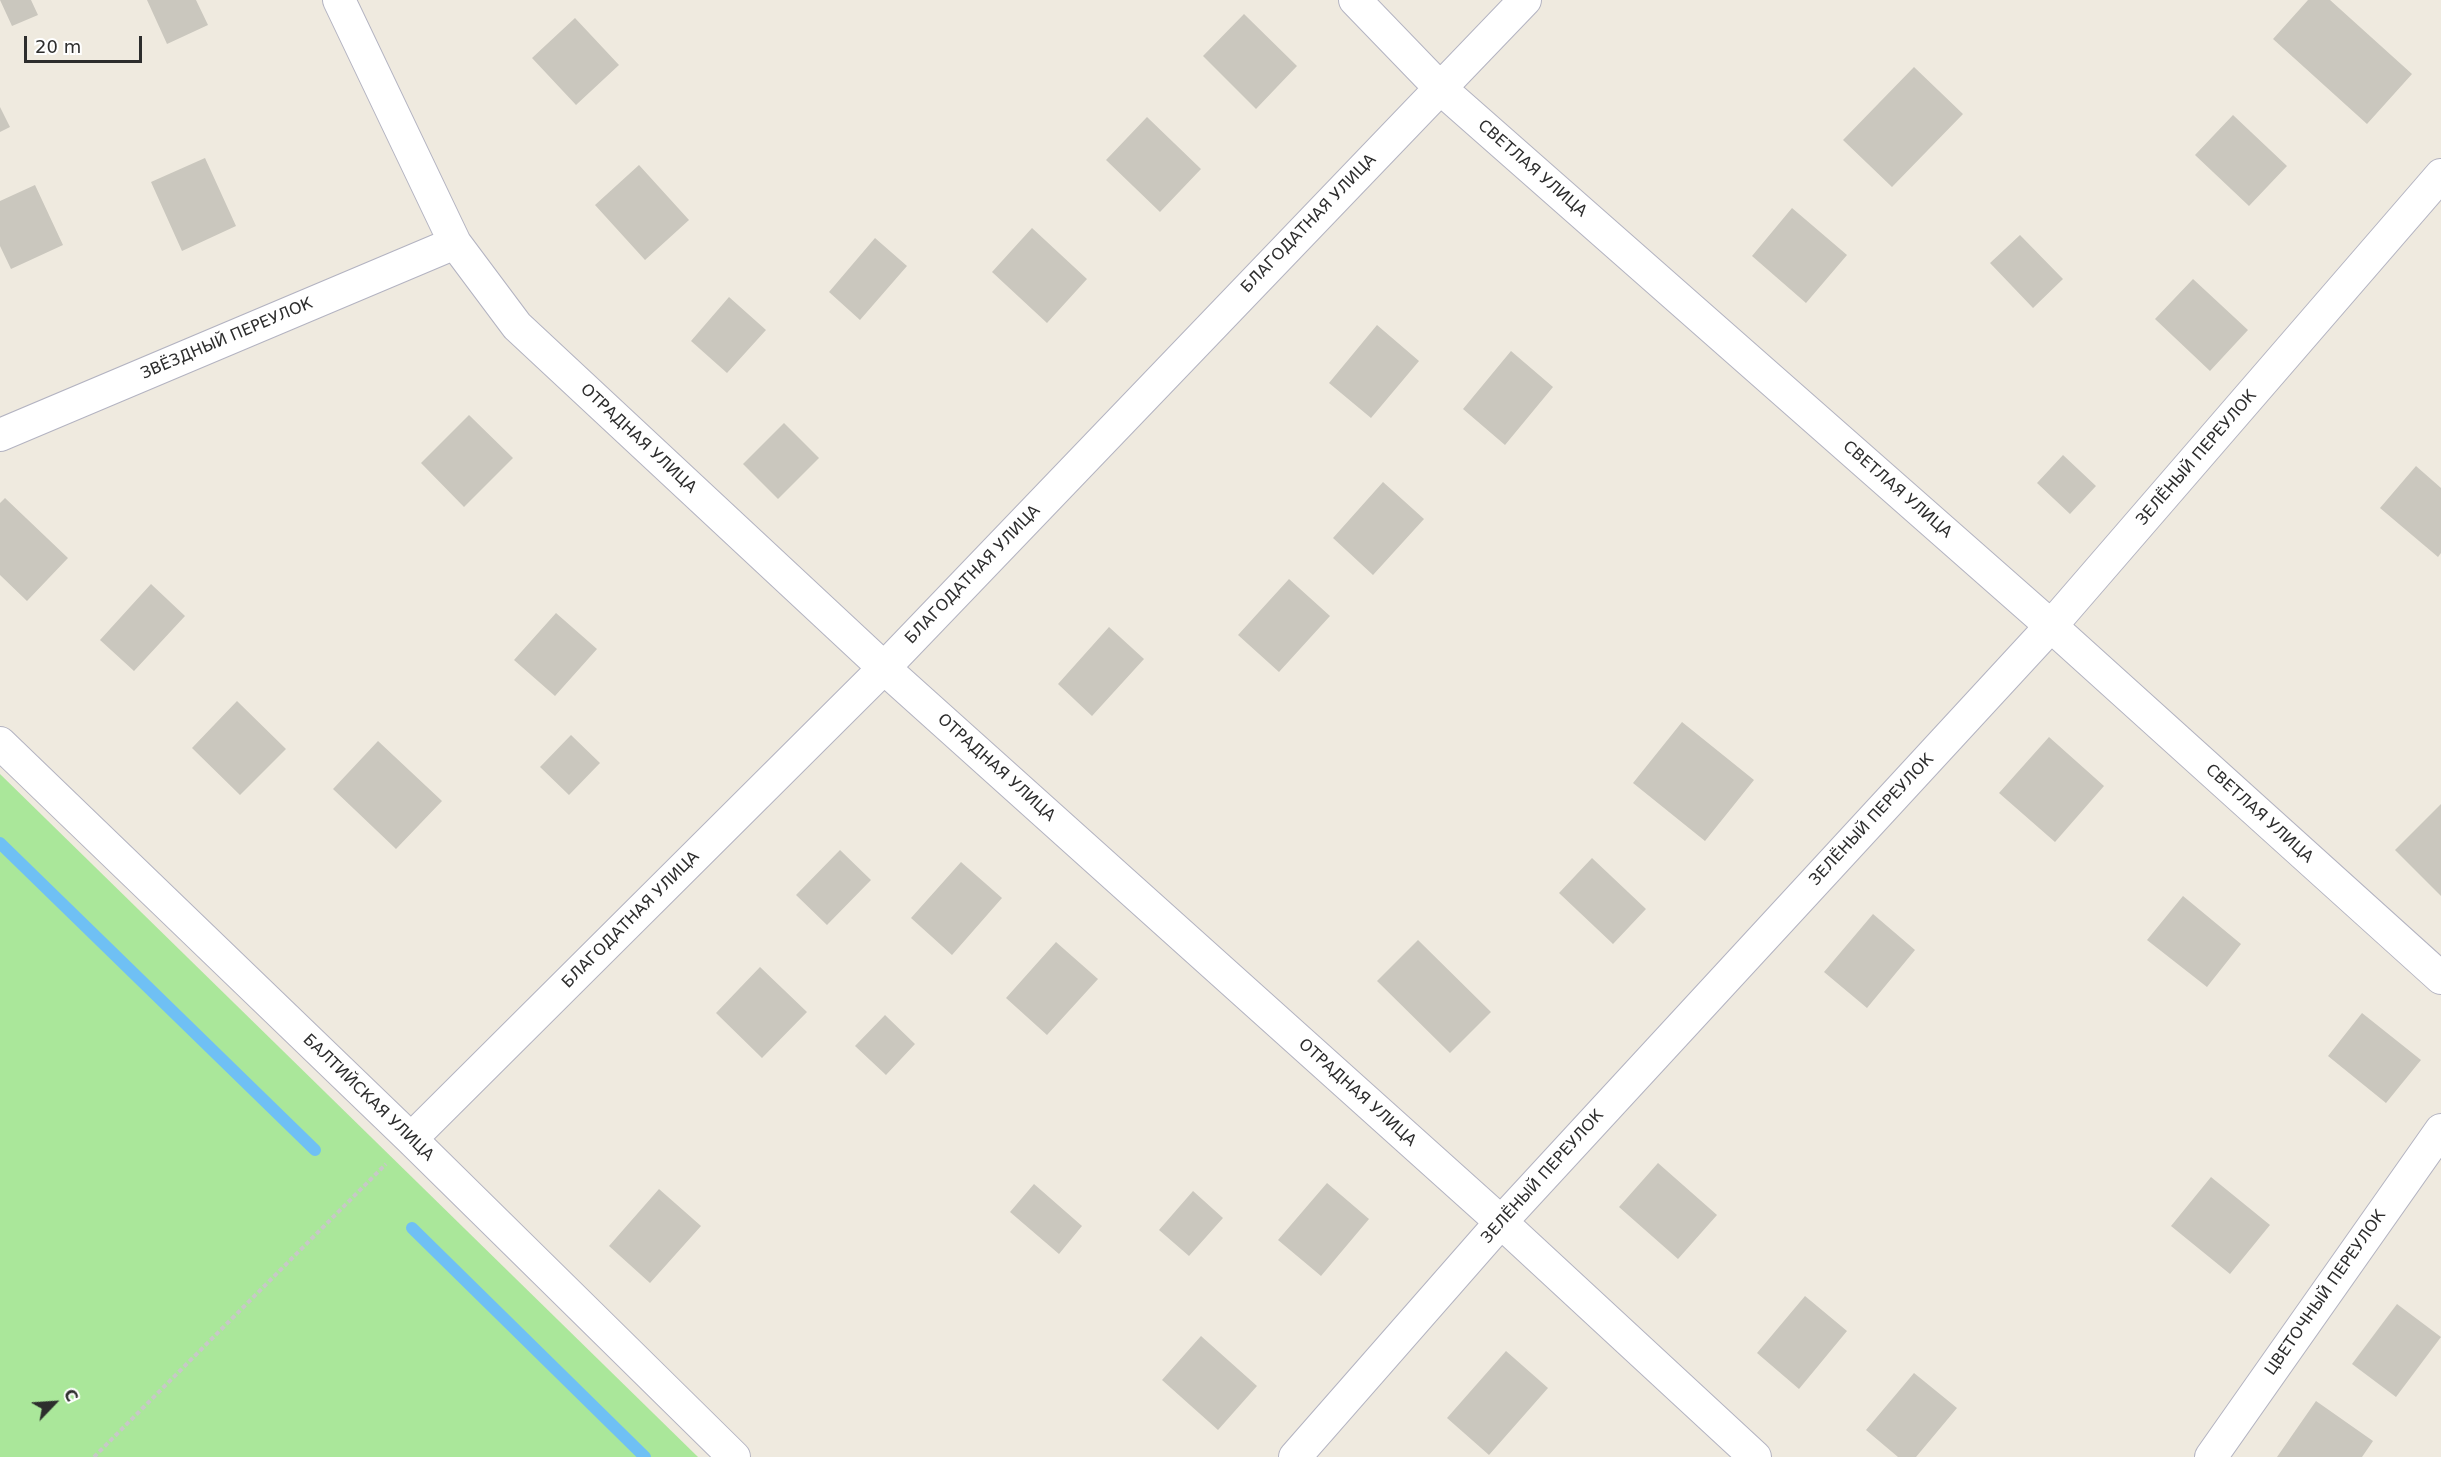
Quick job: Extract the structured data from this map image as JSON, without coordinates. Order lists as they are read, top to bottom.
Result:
{
  "streets": {
    "street": [
      "СВЕТЛАЯ УЛИЦА",
      "БЛАГОДАТНАЯ УЛИЦА",
      "ЗВЁЗДНЫЙ ПЕРЕУЛОК",
      "ОТРАДНАЯ УЛИЦА",
      "ЗЕЛЁНЫЙ ПЕРЕУЛОК",
      "БАЛТИЙСКАЯ УЛИЦА",
      "ЦВЕТОЧНЫЙ ПЕРЕУЛОК"
    ]
  },
  "crossings": [
    ["СВЕТЛАЯ УЛИЦА", "БЛАГОДАТНАЯ УЛИЦА"],
    ["СВЕТЛАЯ УЛИЦА", "ЗЕЛЁНЫЙ ПЕРЕУЛОК"],
    ["БЛАГОДАТНАЯ УЛИЦА", "ОТРАДНАЯ УЛИЦА"],
    ["БЛАГОДАТНАЯ УЛИЦА", "БАЛТИЙСКАЯ УЛИЦА"],
    ["ЗВЁЗДНЫЙ ПЕРЕУЛОК", "ОТРАДНАЯ УЛИЦА"],
    ["ОТРАДНАЯ УЛИЦА", "ЗЕЛЁНЫЙ ПЕРЕУЛОК"]
  ],
  "scale_bar": "20 m",
  "north": "top right"
}
